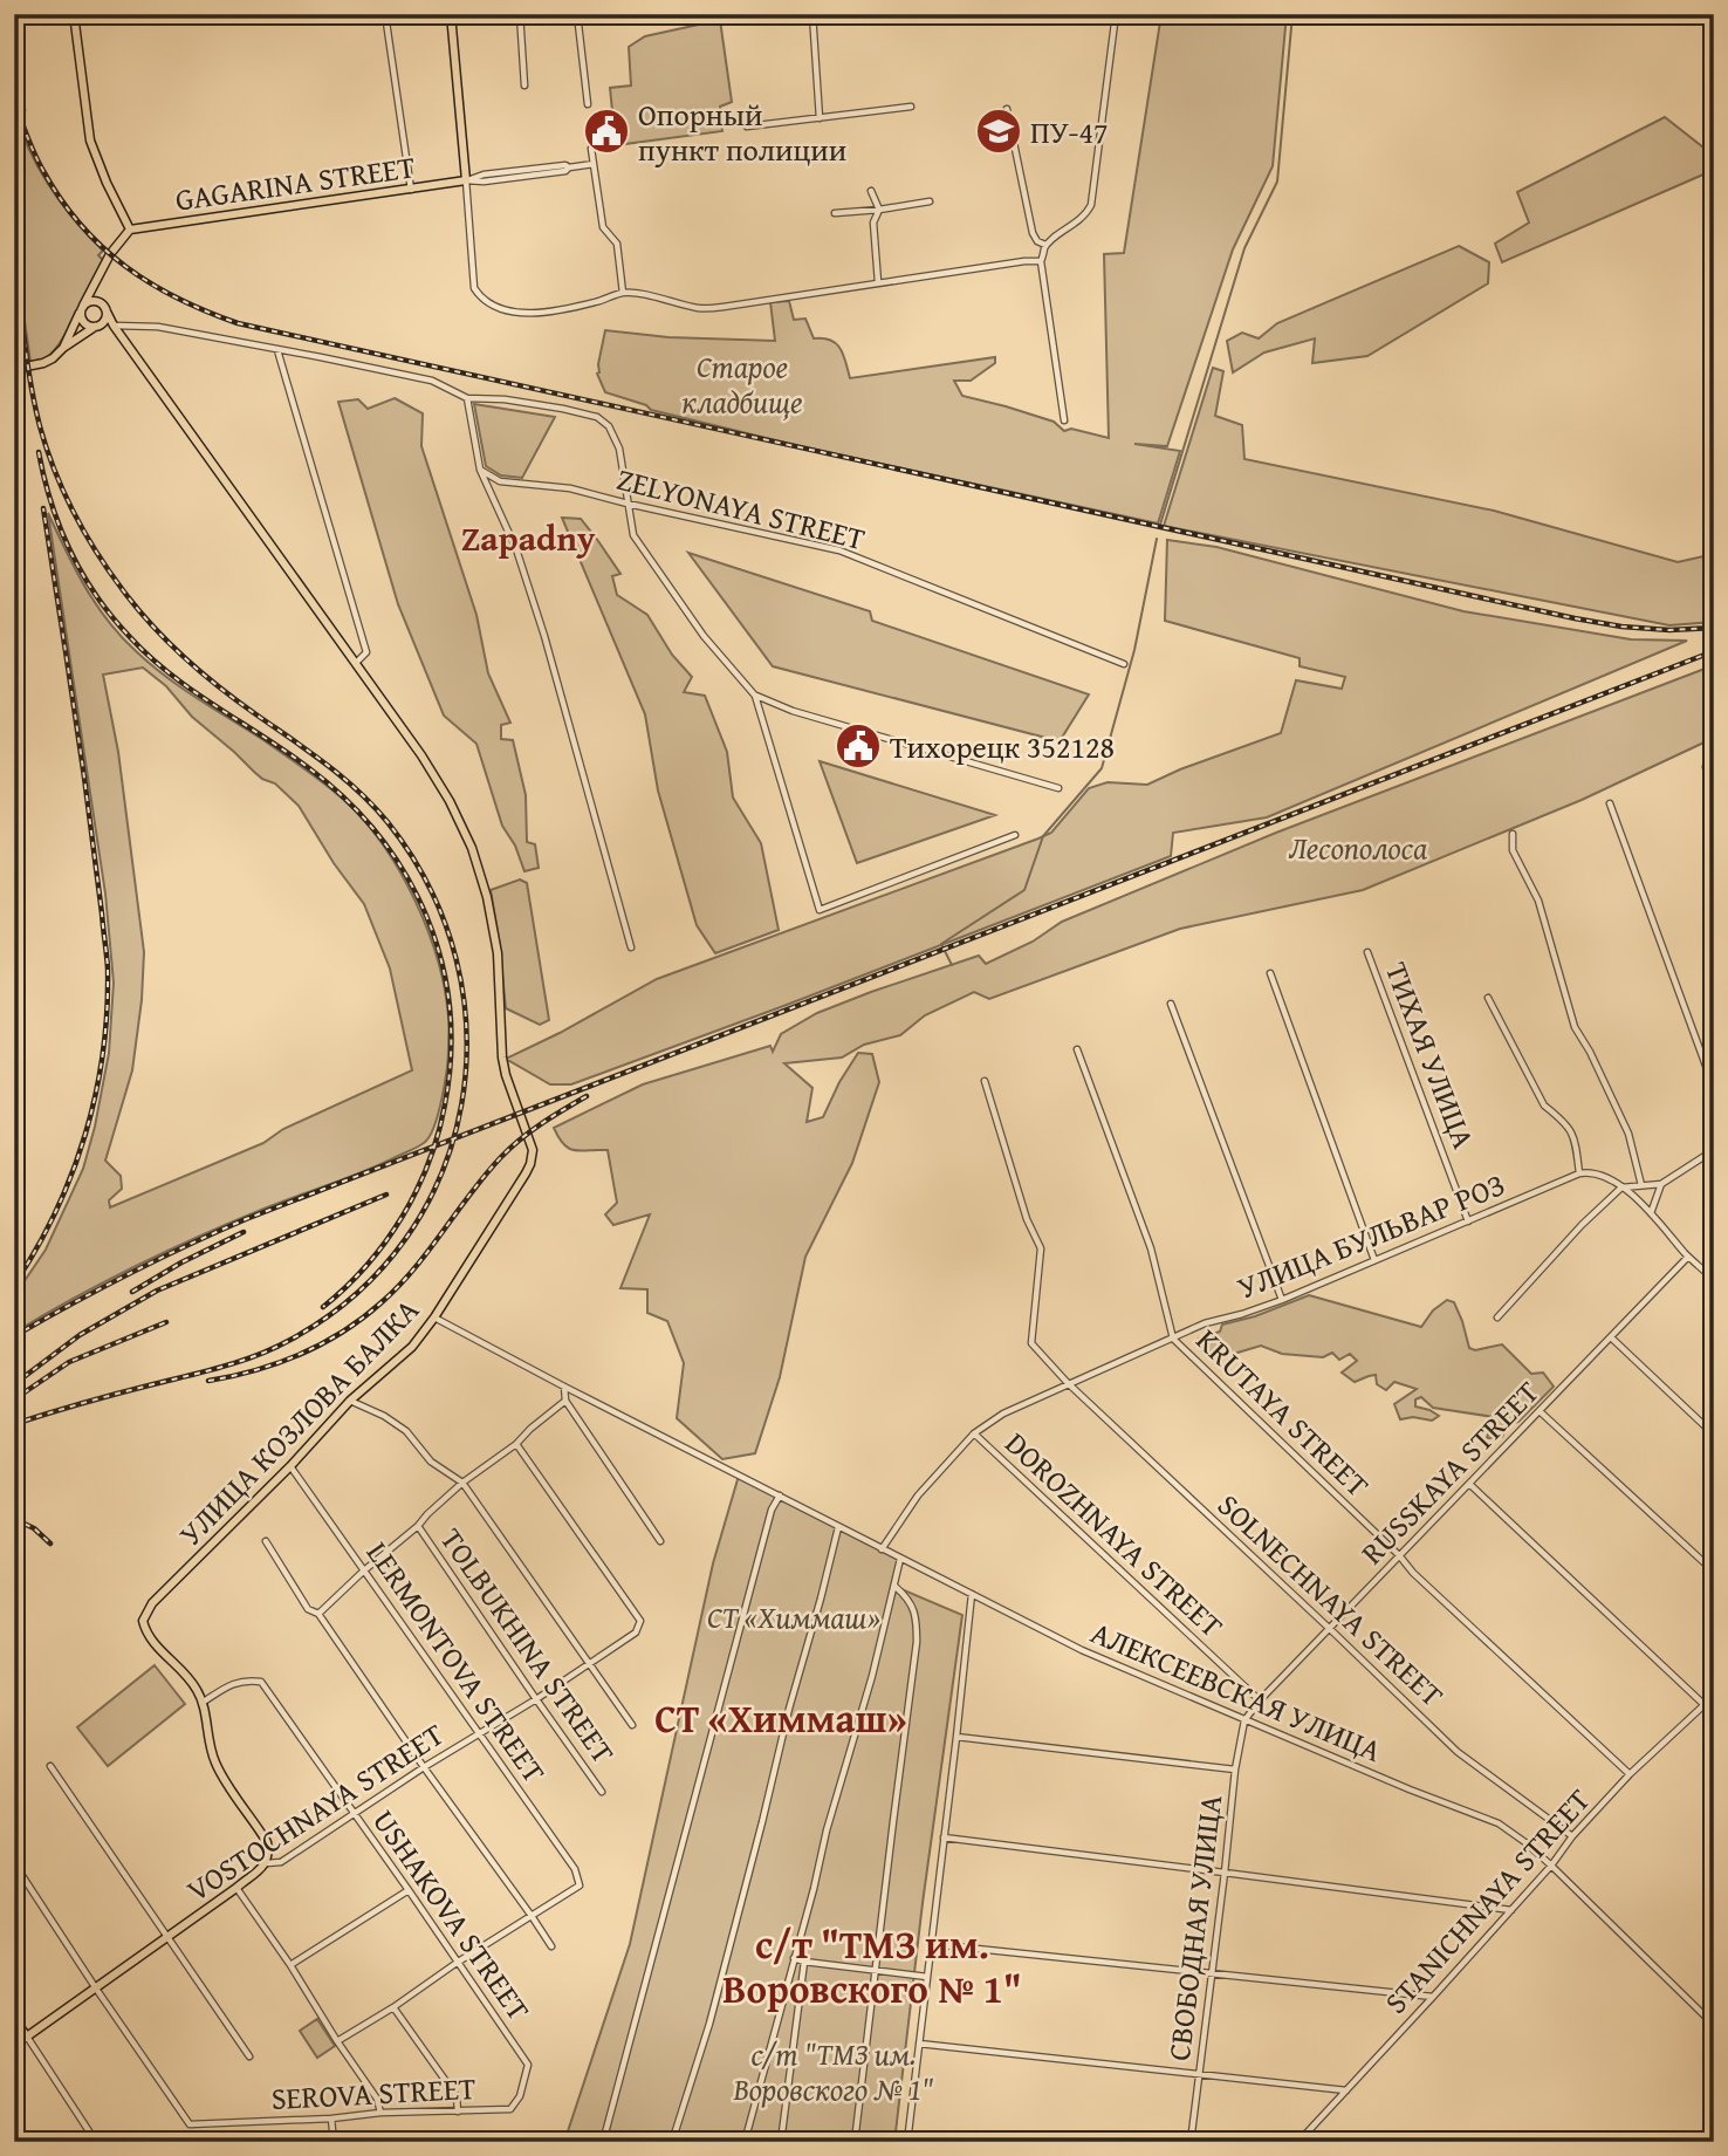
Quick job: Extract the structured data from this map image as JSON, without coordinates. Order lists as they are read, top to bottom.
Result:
{
  "streets": {
    "main road": ["GAGARINA STREET", "УЛИЦА КОЗЛОВА БАЛКА", "VOSTOCHNAYA STREET"],
    "street": [
      "ZELYONAYA STREET",
      "ТИХАЯ УЛИЦА",
      "УЛИЦА БУЛЬВАР РОЗ",
      "KRUTAYA STREET",
      "RUSSKAYA STREET",
      "DOROZHNAYA STREET",
      "SOLNECHNAYA STREET",
      "TOLBUKHINA STREET",
      "LERMONTOVA STREET",
      "АЛЕКСЕЕВСКАЯ УЛИЦА",
      "STANICHNAYA STREET",
      "USHAKOVA STREET",
      "СВОБОДНАЯ УЛИЦА",
      "SEROVA STREET"
    ]
  },
  "crossings": [
    ["ТИХАЯ УЛИЦА", "УЛИЦА БУЛЬВАР РОЗ"],
    ["УЛИЦА БУЛЬВАР РОЗ", "KRUTAYA STREET"],
    ["KRUTAYA STREET", "RUSSKAYA STREET"],
    ["KRUTAYA STREET", "DOROZHNAYA STREET"],
    ["KRUTAYA STREET", "SOLNECHNAYA STREET"],
    ["KRUTAYA STREET", "АЛЕКСЕЕВСКАЯ УЛИЦА"],
    ["KRUTAYA STREET", "STANICHNAYA STREET"],
    ["УЛИЦА КОЗЛОВА БАЛКА", "LERMONTOVA STREET"],
    ["УЛИЦА КОЗЛОВА БАЛКА", "АЛЕКСЕЕВСКАЯ УЛИЦА"],
    ["УЛИЦА КОЗЛОВА БАЛКА", "USHAKOVA STREET"],
    ["RUSSKAYA STREET", "DOROZHNAYA STREET"],
    ["RUSSKAYA STREET", "SOLNECHNAYA STREET"],
    ["RUSSKAYA STREET", "АЛЕКСЕЕВСКАЯ УЛИЦА"],
    ["RUSSKAYA STREET", "СВОБОДНАЯ УЛИЦА"],
    ["SOLNECHNAYA STREET", "STANICHNAYA STREET"],
    ["TOLBUKHINA STREET", "VOSTOCHNAYA STREET"],
    ["LERMONTOVA STREET", "VOSTOCHNAYA STREET"],
    ["АЛЕКСЕЕВСКАЯ УЛИЦА", "STANICHNAYA STREET"],
    ["АЛЕКСЕЕВСКАЯ УЛИЦА", "СВОБОДНАЯ УЛИЦА"],
    ["VOSTOCHNAYA STREET", "USHAKOVA STREET"],
    ["VOSTOCHNAYA STREET", "SEROVA STREET"],
    ["USHAKOVA STREET", "SEROVA STREET"]
  ],
  "districts": ["Zapadny", "СТ «Химмаш»", "с/т \"ТМЗ им. Воровского № 1\""],
  "parks": [
    "Старое кладбище",
    "Лесополоса",
    "СТ «Химмаш»",
    "с/т \"ТМЗ им. Воровского № 1\""
  ],
  "places": {
    "public building": ["Опорный пункт полиции", "Тихорецк 352128"],
    "school or university": ["ПУ-47"]
  }
}
